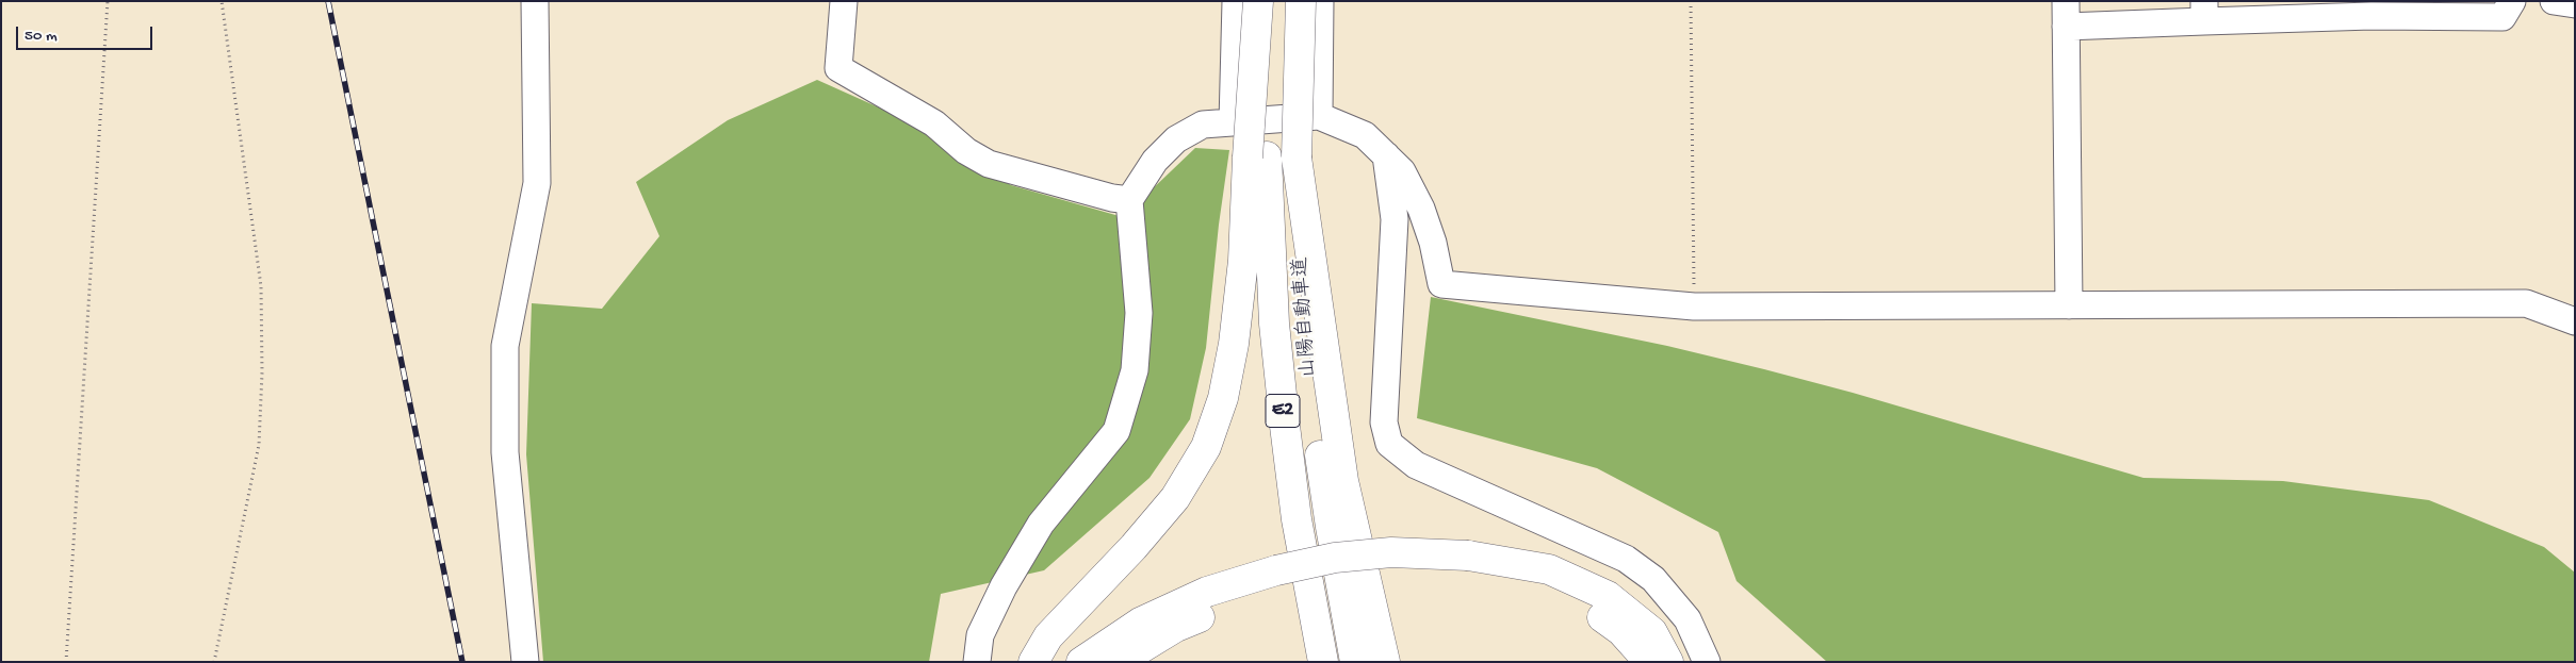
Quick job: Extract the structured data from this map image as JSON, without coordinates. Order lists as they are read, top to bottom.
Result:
{
  "streets": {
    "highway": ["山陽自動車道", "E2"]
  },
  "scale_bar": "50 m"
}
